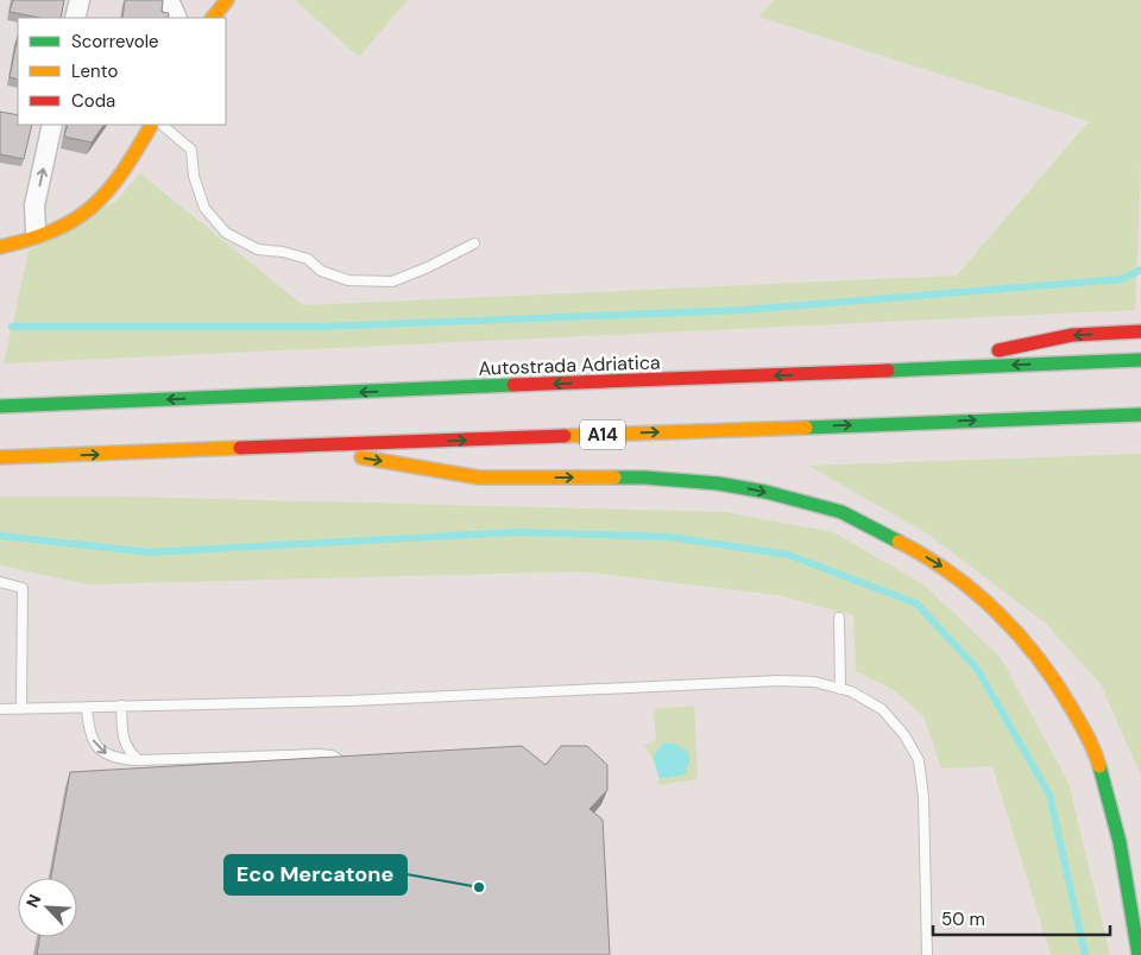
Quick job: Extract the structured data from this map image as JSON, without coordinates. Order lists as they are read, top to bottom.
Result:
{
  "streets": {
    "main road": ["Autostrada Adriatica", "A14"]
  },
  "places": ["Eco Mercatone"],
  "legend": ["Scorrevole", "Lento", "Coda"],
  "scale_bar": "50 m",
  "north": "top left"
}
